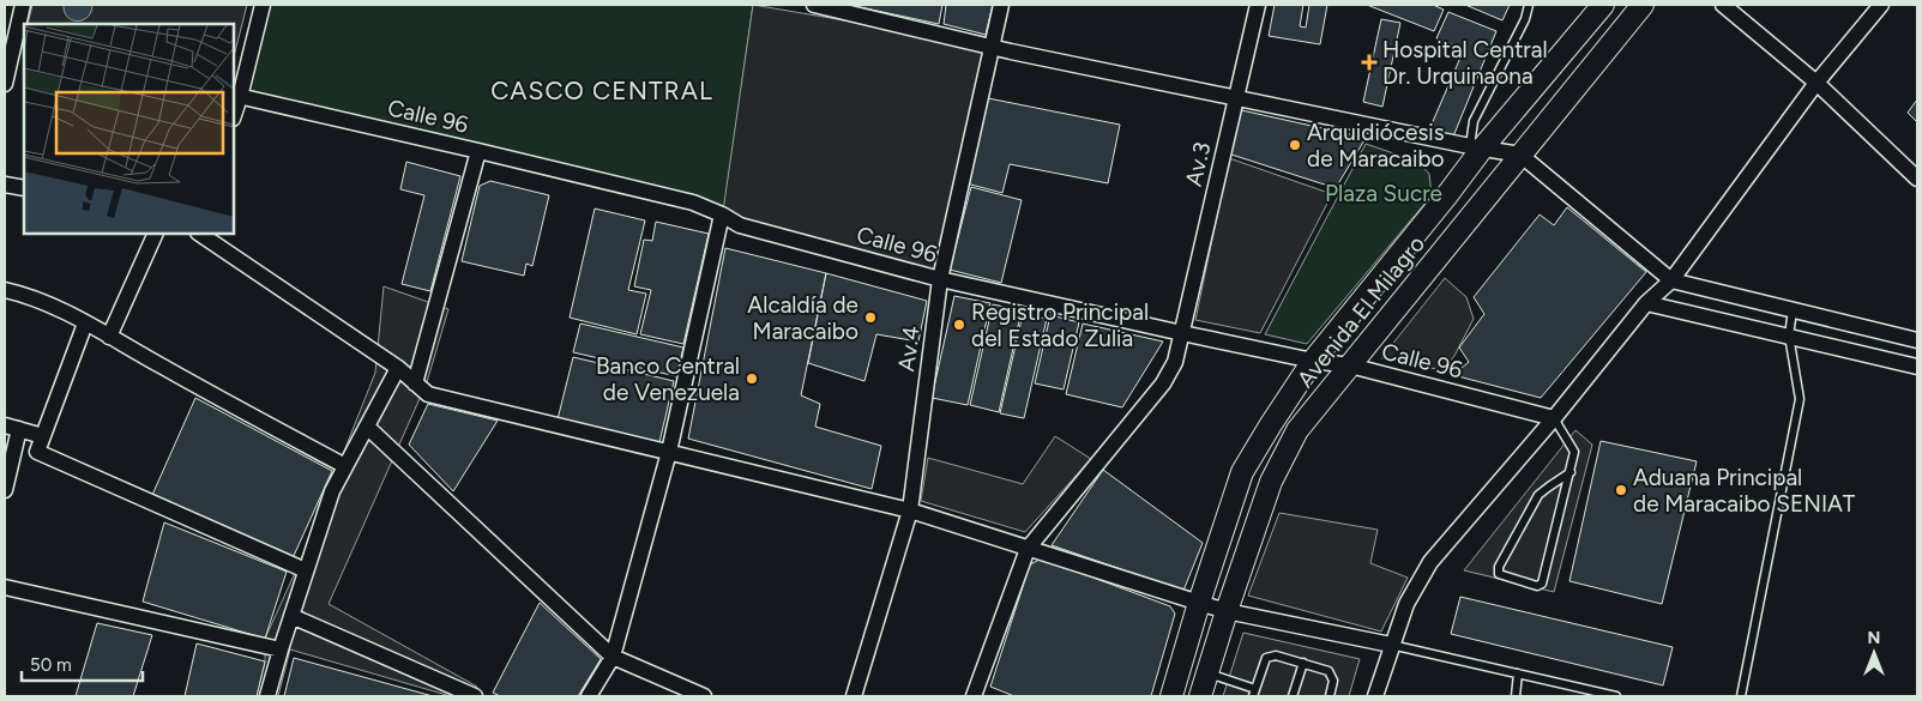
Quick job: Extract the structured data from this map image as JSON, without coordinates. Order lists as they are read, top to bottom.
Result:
{
  "streets": {
    "main road": ["Avenida El Milagro"],
    "street": ["Calle 96", "Av.3", "Av.4"]
  },
  "crossings": [
    ["Calle 96", "Av.3"],
    ["Calle 96", "Avenida El Milagro"],
    ["Calle 96", "Av.4"]
  ],
  "districts": ["CASCO CENTRAL"],
  "parks": ["Plaza Sucre"],
  "places": {
    "health": ["Hospital Central Dr. Urquinaona"],
    "other": [
      "Arquidiócesis de Maracaibo",
      "Alcaldía de Maracaibo",
      "Registro Principal del Estado Zulia",
      "Banco Central de Venezuela",
      "Aduana Principal de Maracaibo SENIAT"
    ]
  },
  "scale_bar": "50 m",
  "north": "top"
}
